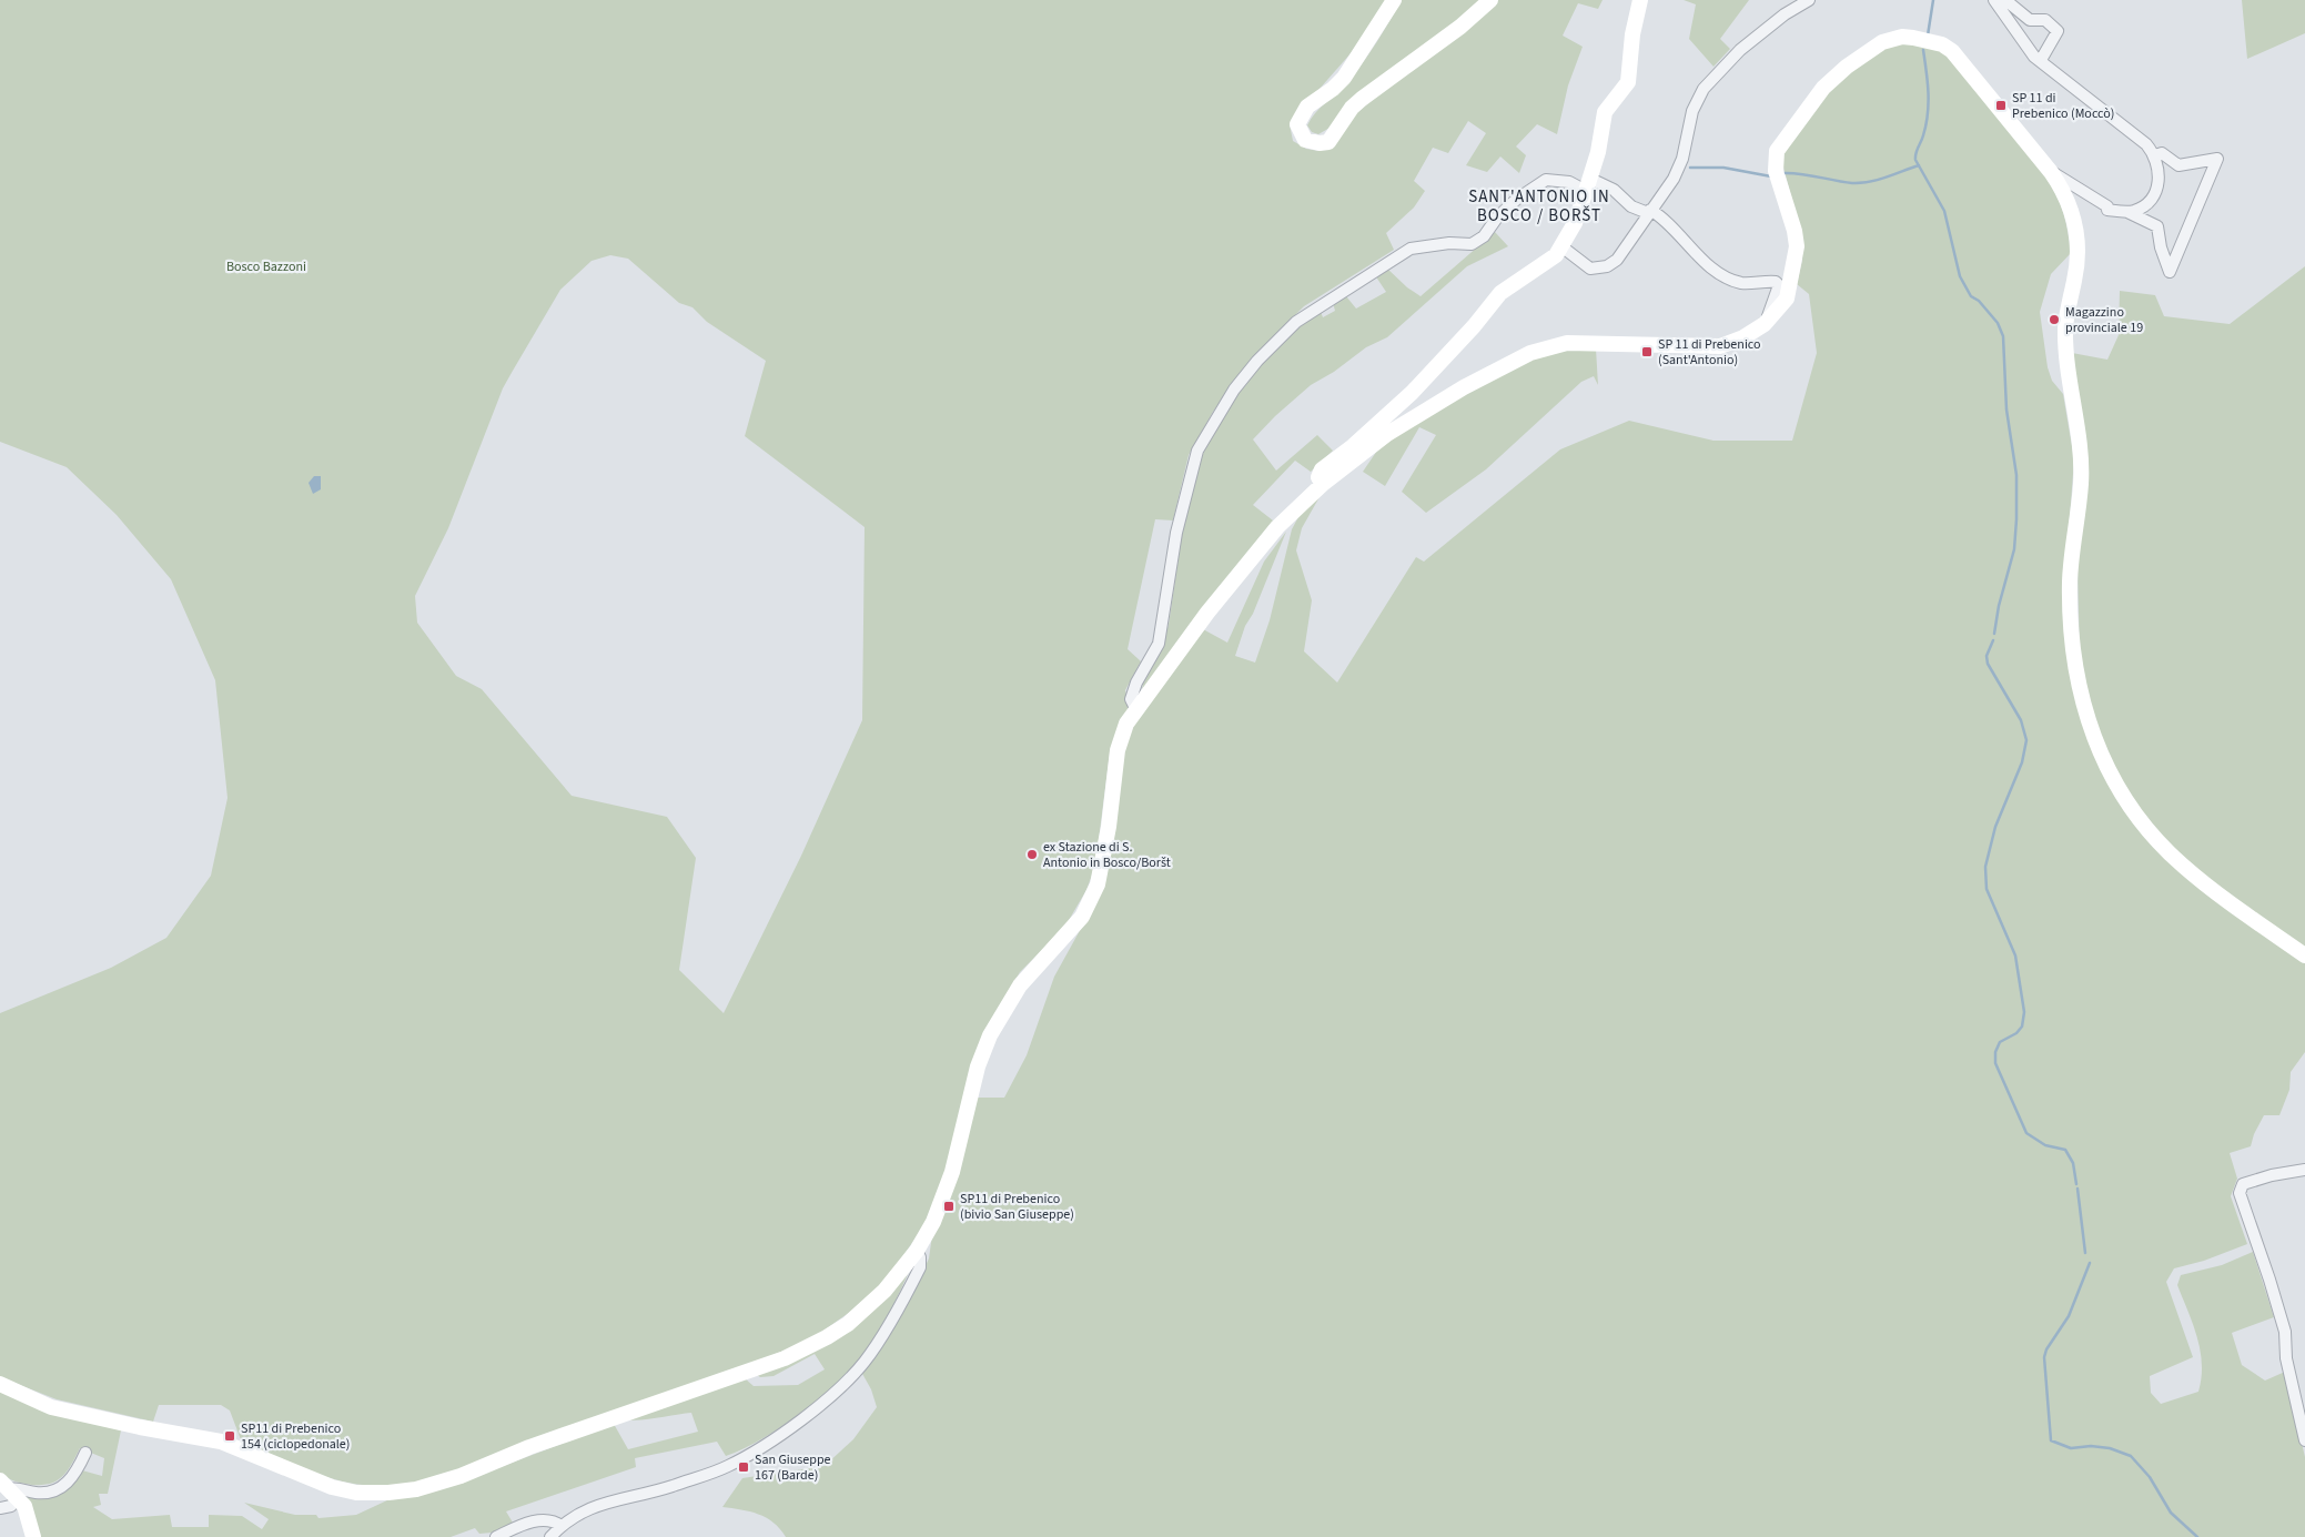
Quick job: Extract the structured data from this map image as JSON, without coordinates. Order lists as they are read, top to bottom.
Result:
{
  "districts": ["SANT'ANTONIO IN BOSCO / BORŠT"],
  "parks": ["Bosco Bazzoni"],
  "places": {
    "transit": [
      "SP 11 di Prebenico (Moccò)",
      "SP 11 di Prebenico (Sant'Antonio)",
      "SP11 di Prebenico (bivio San Giuseppe)",
      "SP11 di Prebenico 154 (ciclopedonale)",
      "San Giuseppe 167 (Barde)"
    ],
    "other": ["Magazzino provinciale 19", "ex Stazione di S. Antonio in Bosco/Boršt"]
  }
}
